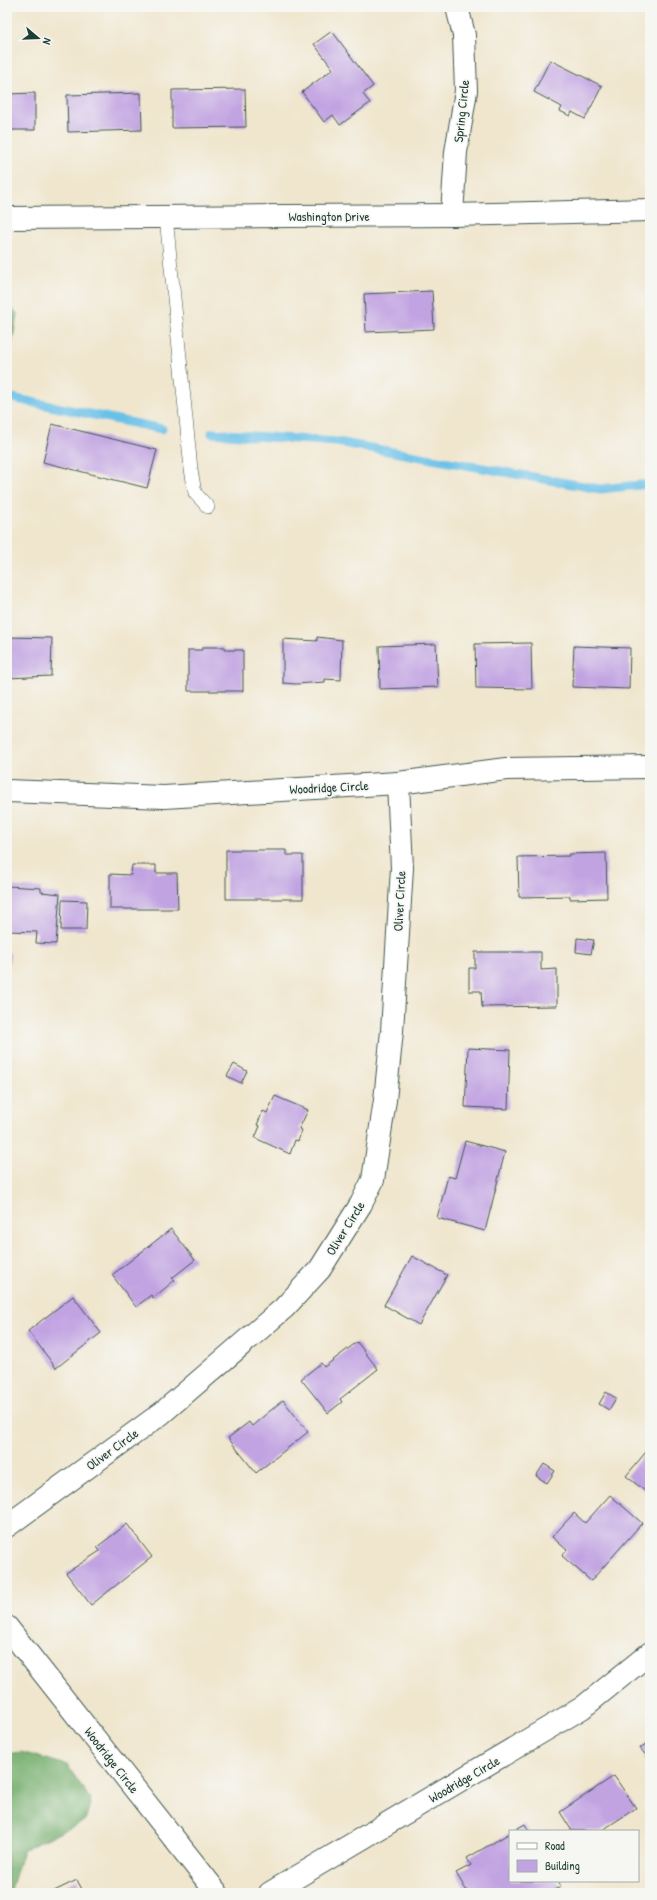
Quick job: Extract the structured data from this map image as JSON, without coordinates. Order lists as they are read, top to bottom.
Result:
{
  "streets": {
    "street": [
      "Spring Circle",
      "Washington Drive",
      "Woodridge Circle",
      "Oliver Circle"
    ]
  },
  "crossings": [
    ["Spring Circle", "Washington Drive"],
    ["Woodridge Circle", "Oliver Circle"]
  ],
  "legend": ["Road", "Building"],
  "north": "right"
}
